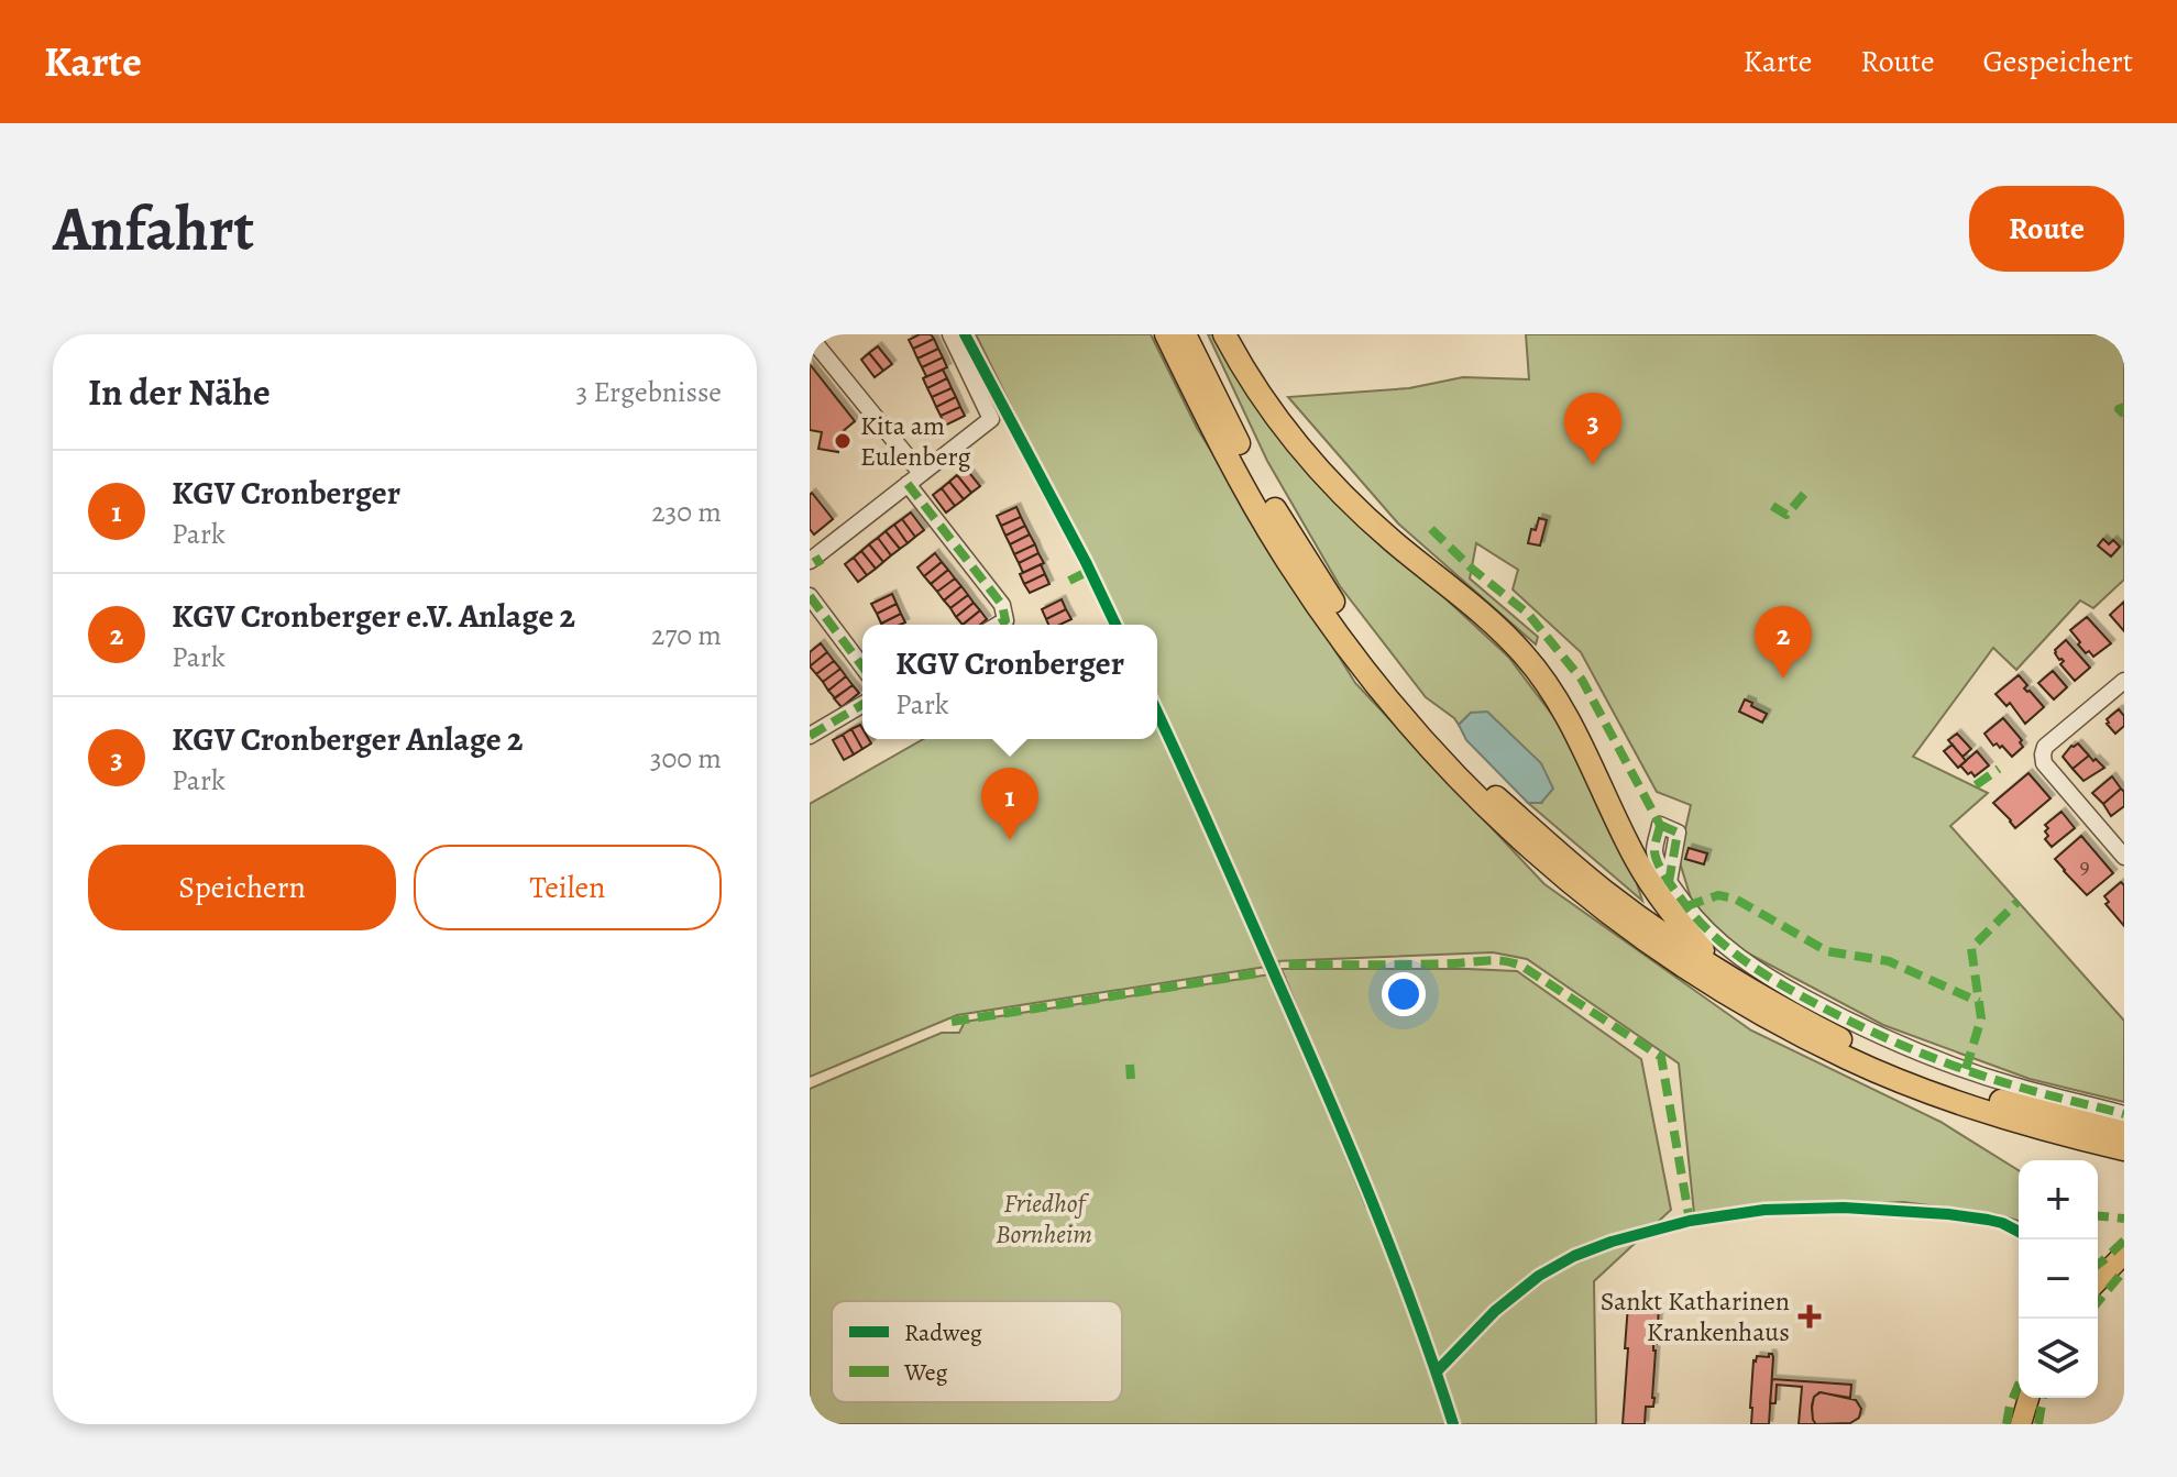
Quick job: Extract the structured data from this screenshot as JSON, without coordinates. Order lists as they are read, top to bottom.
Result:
{
  "parks": ["Friedhof Bornheim"],
  "places": {
    "other": ["Kita am Eulenberg"],
    "health": ["Sankt Katharinen Krankenhaus"]
  },
  "house_numbers": ["9"],
  "legend": ["Radweg", "Weg"],
  "page": {
    "header": "Karte",
    "nav": ["Karte", "Route", "Gespeichert"],
    "buttons": [
      "Route",
      ["Speichern", "Teilen"]
    ],
    "title": "Anfahrt",
    "heading": ["In der Nähe", "3 Ergebnisse"],
    "pins": ["3", "2", "1"],
    "list": [
      {
        "mark": "1",
        "name": "KGV Cronberger",
        "note": "Park",
        "value": "230 m"
      },
      {
        "mark": "2",
        "name": "KGV Cronberger e.V. Anlage 2",
        "note": "Park",
        "value": "270 m"
      },
      {
        "mark": "3",
        "name": "KGV Cronberger Anlage 2",
        "note": "Park",
        "value": "300 m"
      }
    ],
    "popup": ["KGV Cronberger", "Park"],
    "map_buttons": ["+", "−"]
  }
}
